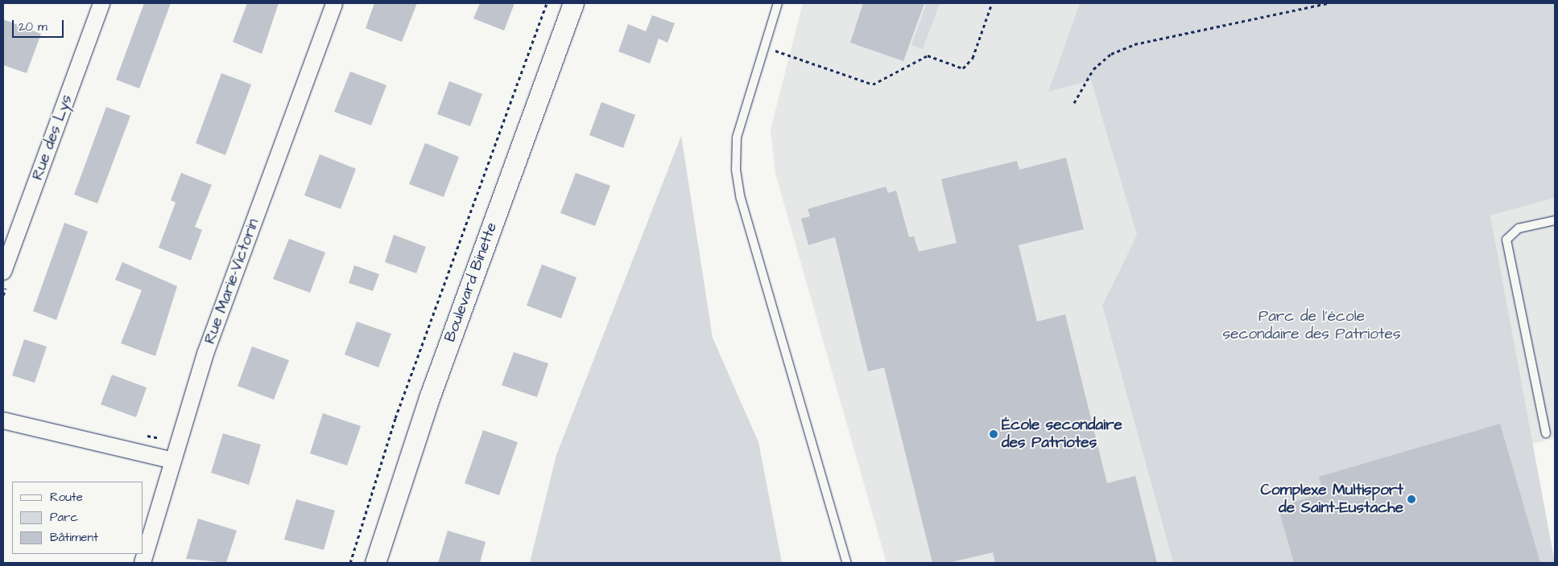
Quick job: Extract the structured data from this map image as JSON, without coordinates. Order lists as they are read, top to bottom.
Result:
{
  "streets": {
    "street": ["Rue des Lys", "Rue Marie-Victorin", "Boulevard Binette"]
  },
  "parks": ["Parc de l'école secondaire des Patriotes"],
  "places": ["École secondaire des Patriotes", "Complexe Multisport de Saint-Eustache"],
  "legend": ["Route", "Parc", "Bâtiment"],
  "scale_bar": "20 m"
}
